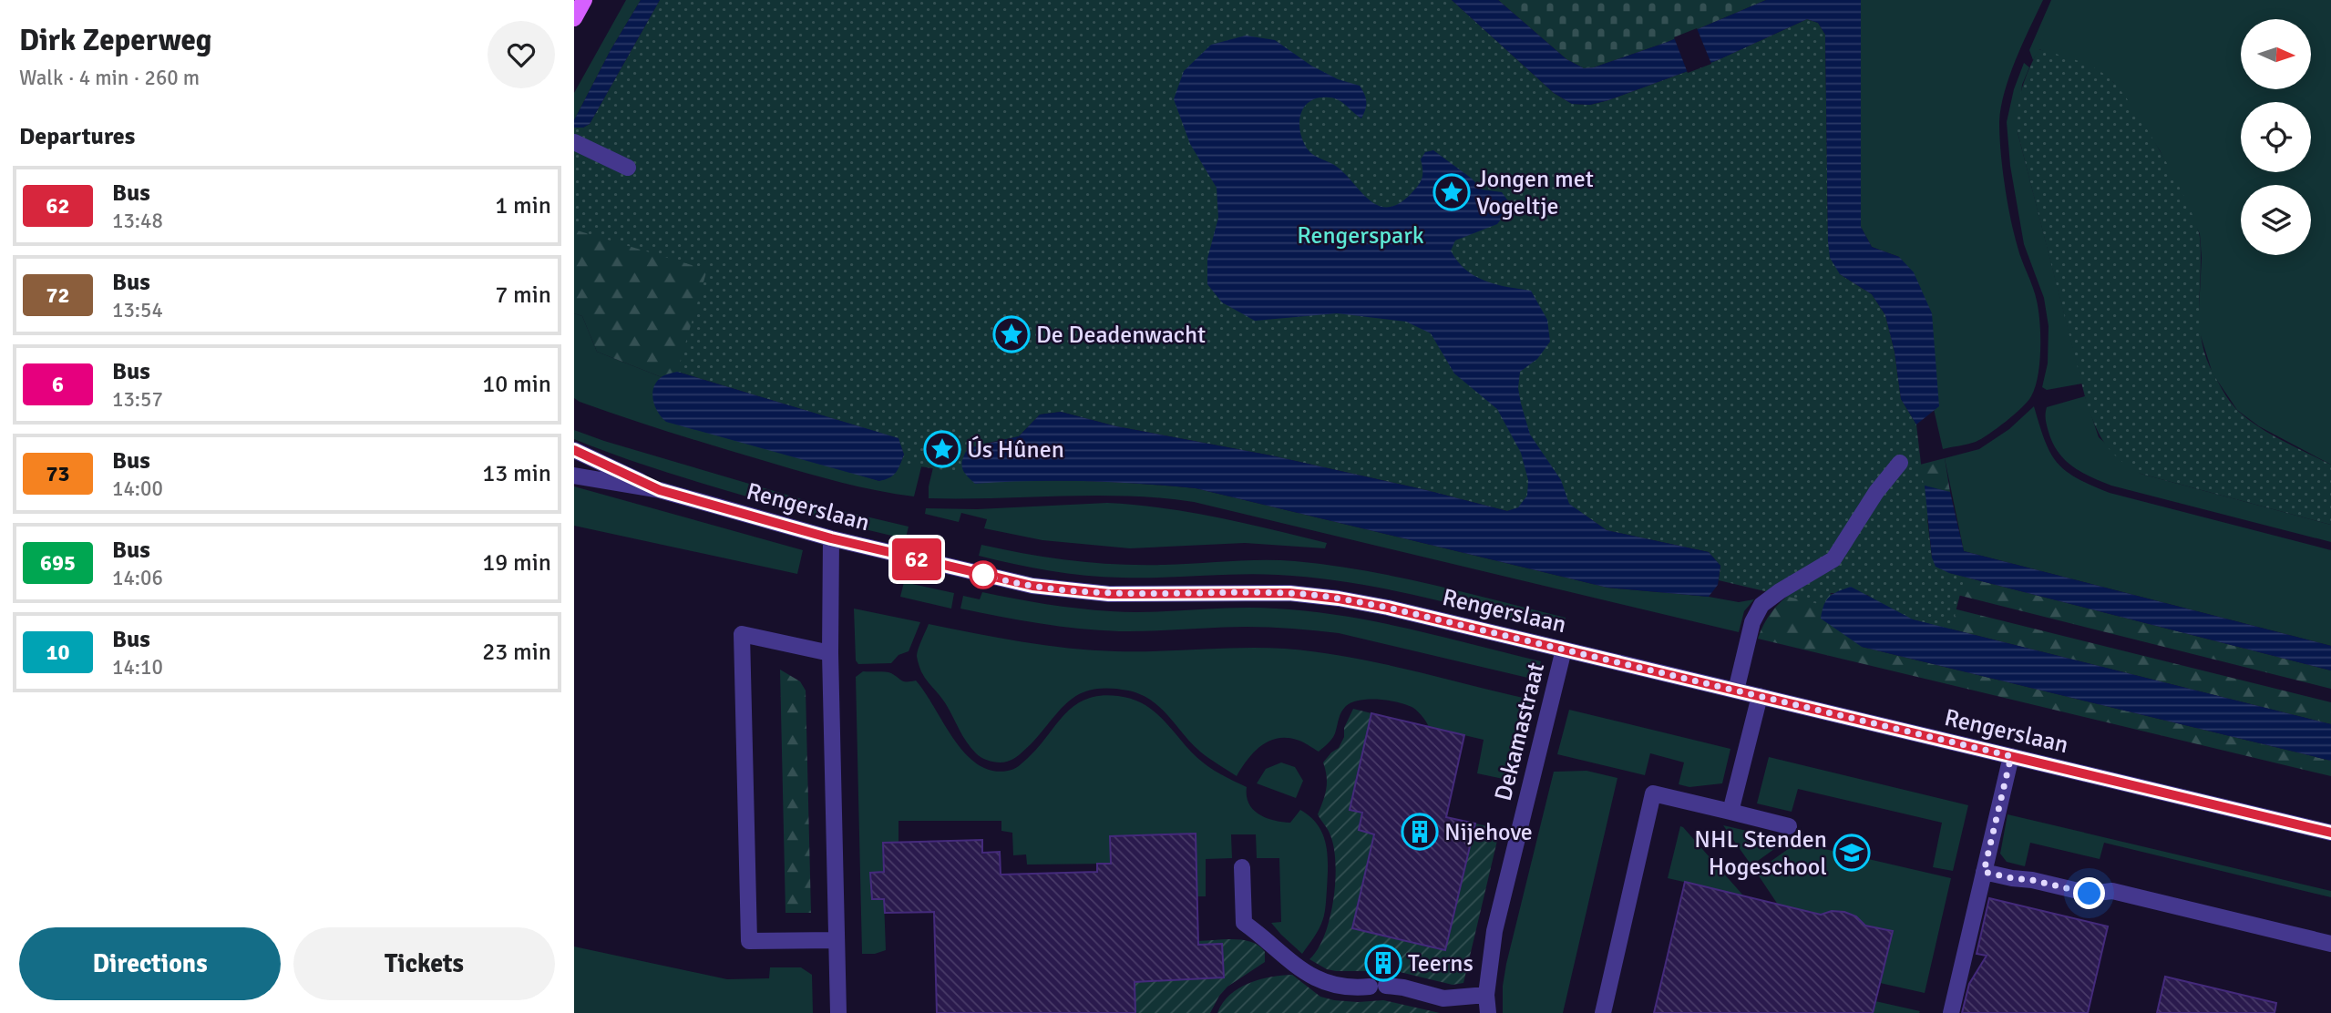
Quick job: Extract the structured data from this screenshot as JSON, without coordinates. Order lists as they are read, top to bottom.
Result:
{
  "streets": {
    "street": ["Rengerslaan", "Dekamastraat"]
  },
  "crossings": [
    ["Rengerslaan", "Dekamastraat"]
  ],
  "parks": ["Rengerspark"],
  "places": {
    "place": ["Jongen met Vogeltje", "De Deadenwacht", "Ús Hûnen"],
    "building": ["Nijehove", "Teerns"],
    "school or university": ["NHL Stenden Hogeschool"]
  },
  "lines": ["bus line 62"],
  "north": "right",
  "page": {
    "heading": [
      ["Dirk Zeperweg", "Walk · 4 min · 260 m"],
      "Departures"
    ],
    "on_map": "62",
    "list": [
      {
        "mark": "62",
        "name": "Bus",
        "note": "13:48",
        "value": "1 min"
      },
      {
        "mark": "72",
        "name": "Bus",
        "note": "13:54",
        "value": "7 min"
      },
      {
        "mark": "6",
        "name": "Bus",
        "note": "13:57",
        "value": "10 min"
      },
      {
        "mark": "73",
        "name": "Bus",
        "note": "14:00",
        "value": "13 min"
      },
      {
        "mark": "695",
        "name": "Bus",
        "note": "14:06",
        "value": "19 min"
      },
      {
        "mark": "10",
        "name": "Bus",
        "note": "14:10",
        "value": "23 min"
      }
    ],
    "buttons": ["Directions", "Tickets"]
  }
}
